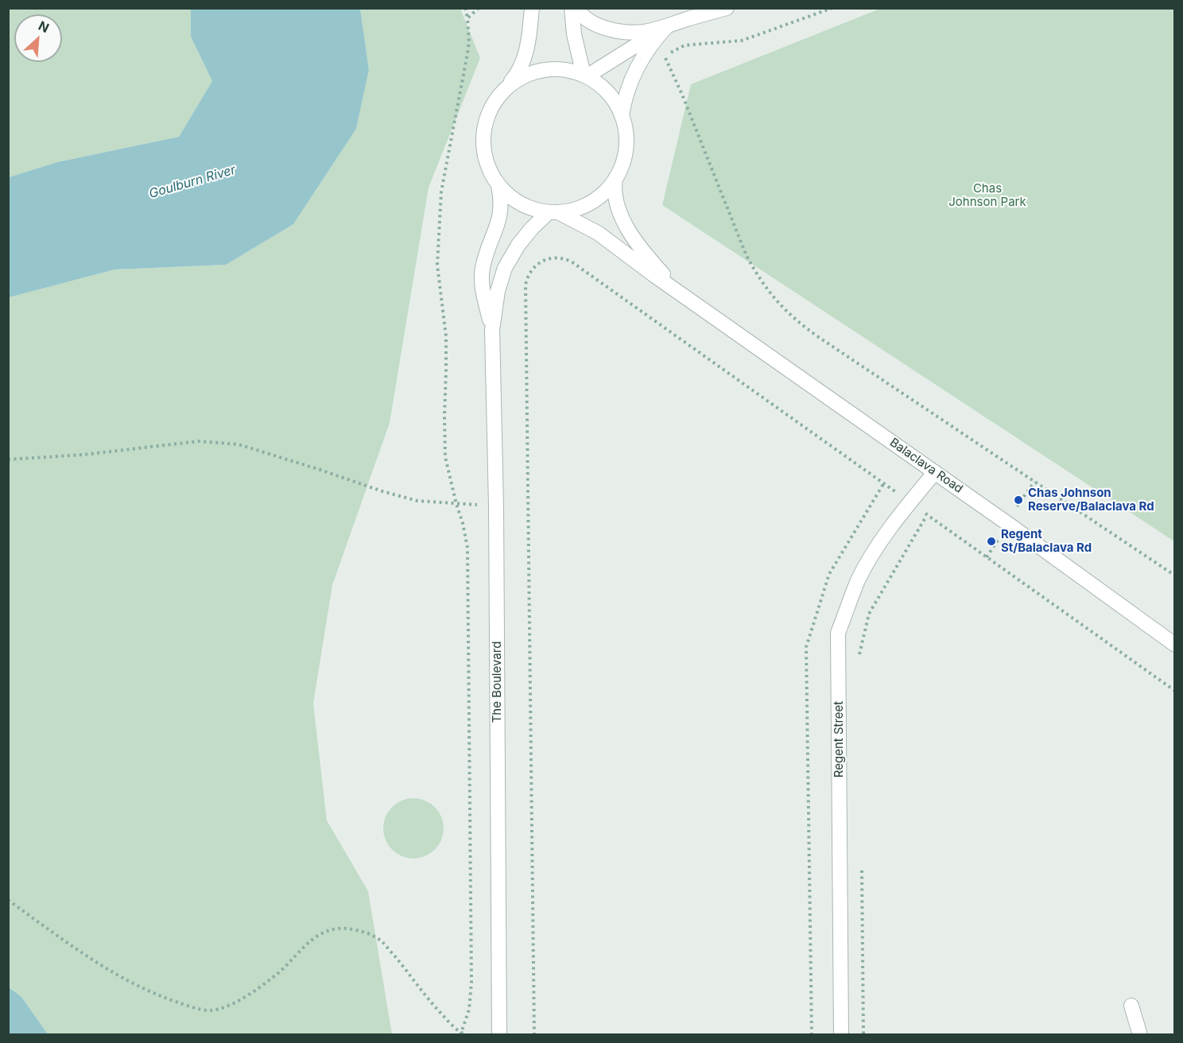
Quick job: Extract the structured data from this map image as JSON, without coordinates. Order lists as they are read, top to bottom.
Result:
{
  "streets": {
    "street": ["Balaclava Road", "The Boulevard", "Regent Street"]
  },
  "crossings": [
    ["Balaclava Road", "The Boulevard"],
    ["Balaclava Road", "Regent Street"]
  ],
  "water": ["Goulburn River"],
  "parks": ["Chas Johnson Park"],
  "places": ["Chas Johnson Reserve/Balaclava Rd", "Regent St/Balaclava Rd"],
  "north": "top right"
}
